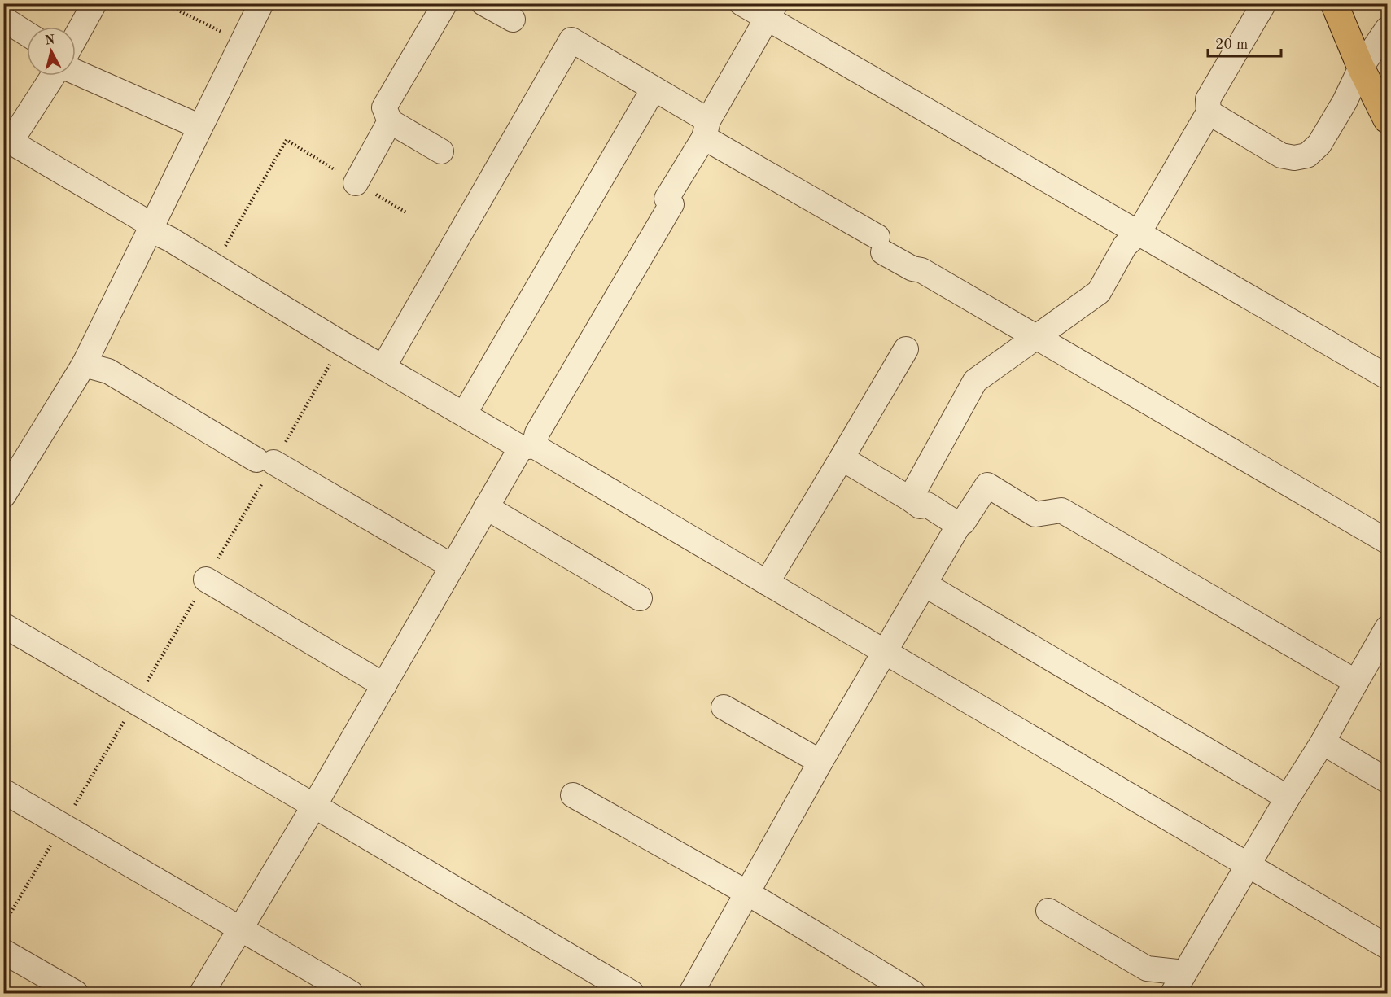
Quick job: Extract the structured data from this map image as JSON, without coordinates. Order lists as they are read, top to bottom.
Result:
{
  "scale_bar": "20 m",
  "north": "top"
}
